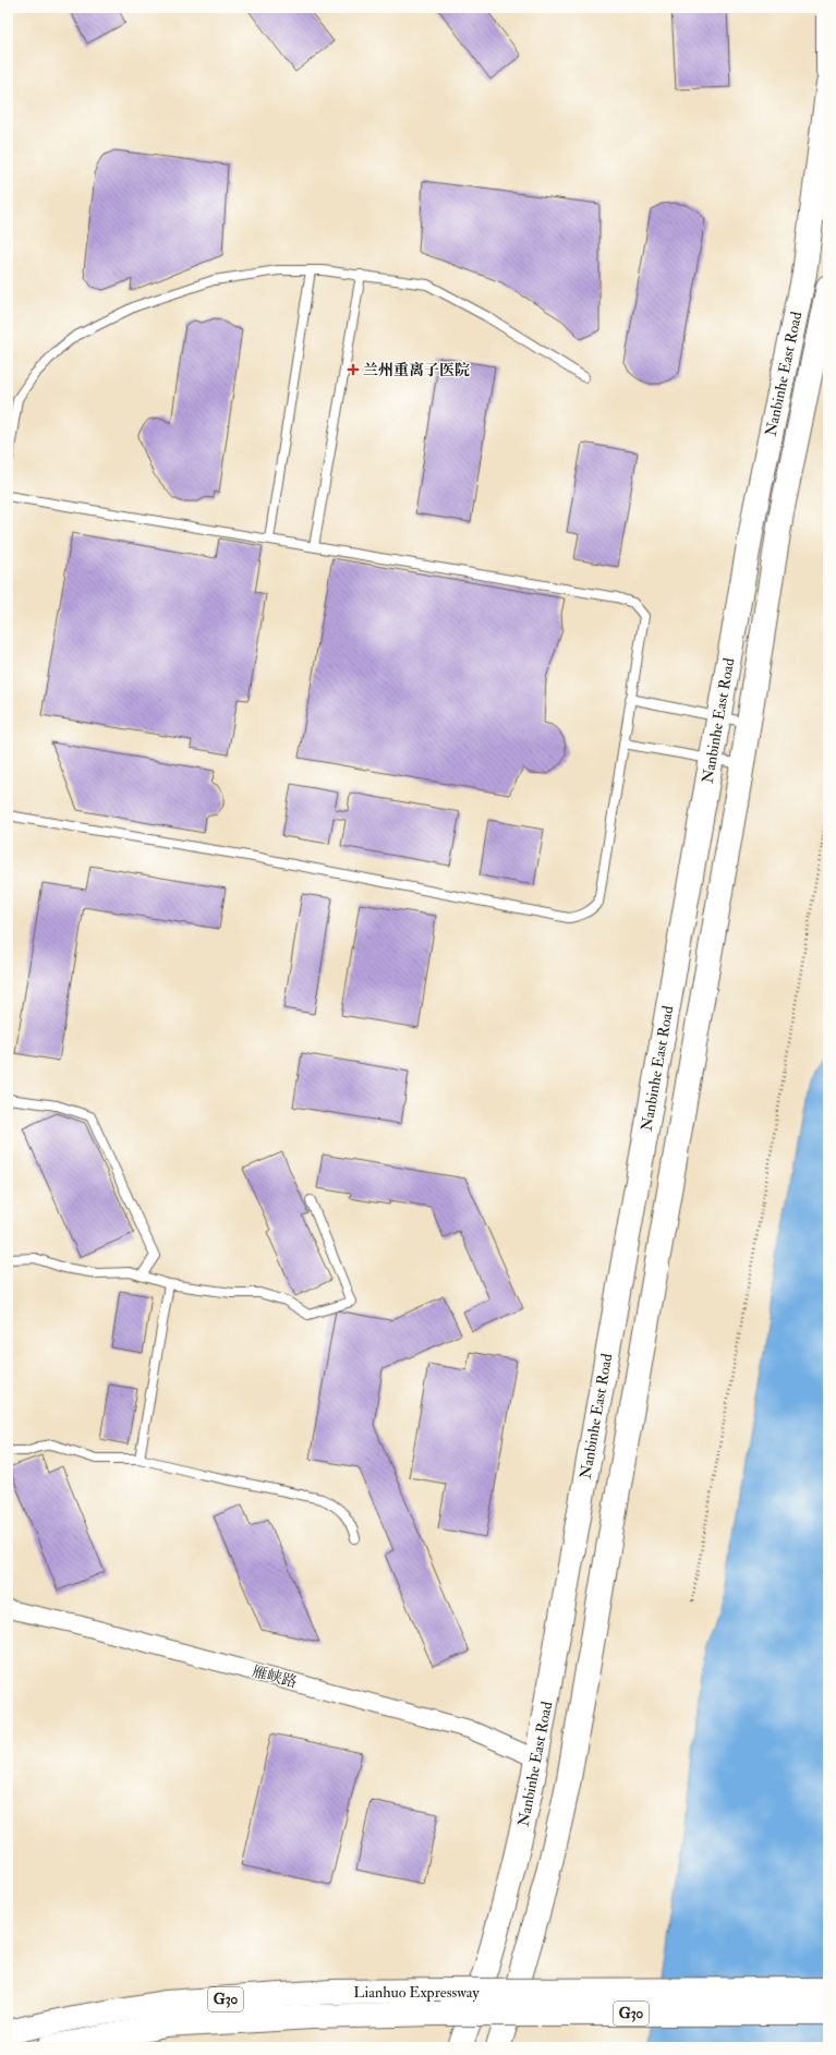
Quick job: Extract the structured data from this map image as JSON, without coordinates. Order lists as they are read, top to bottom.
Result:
{
  "streets": {
    "main road": ["Nanbinhe East Road", "Lianhuo Expressway", "G30"],
    "street": ["雁峡路"]
  },
  "crossings": [
    ["Nanbinhe East Road", "雁峡路"]
  ],
  "places": {
    "health": ["兰州重离子医院"]
  }
}
